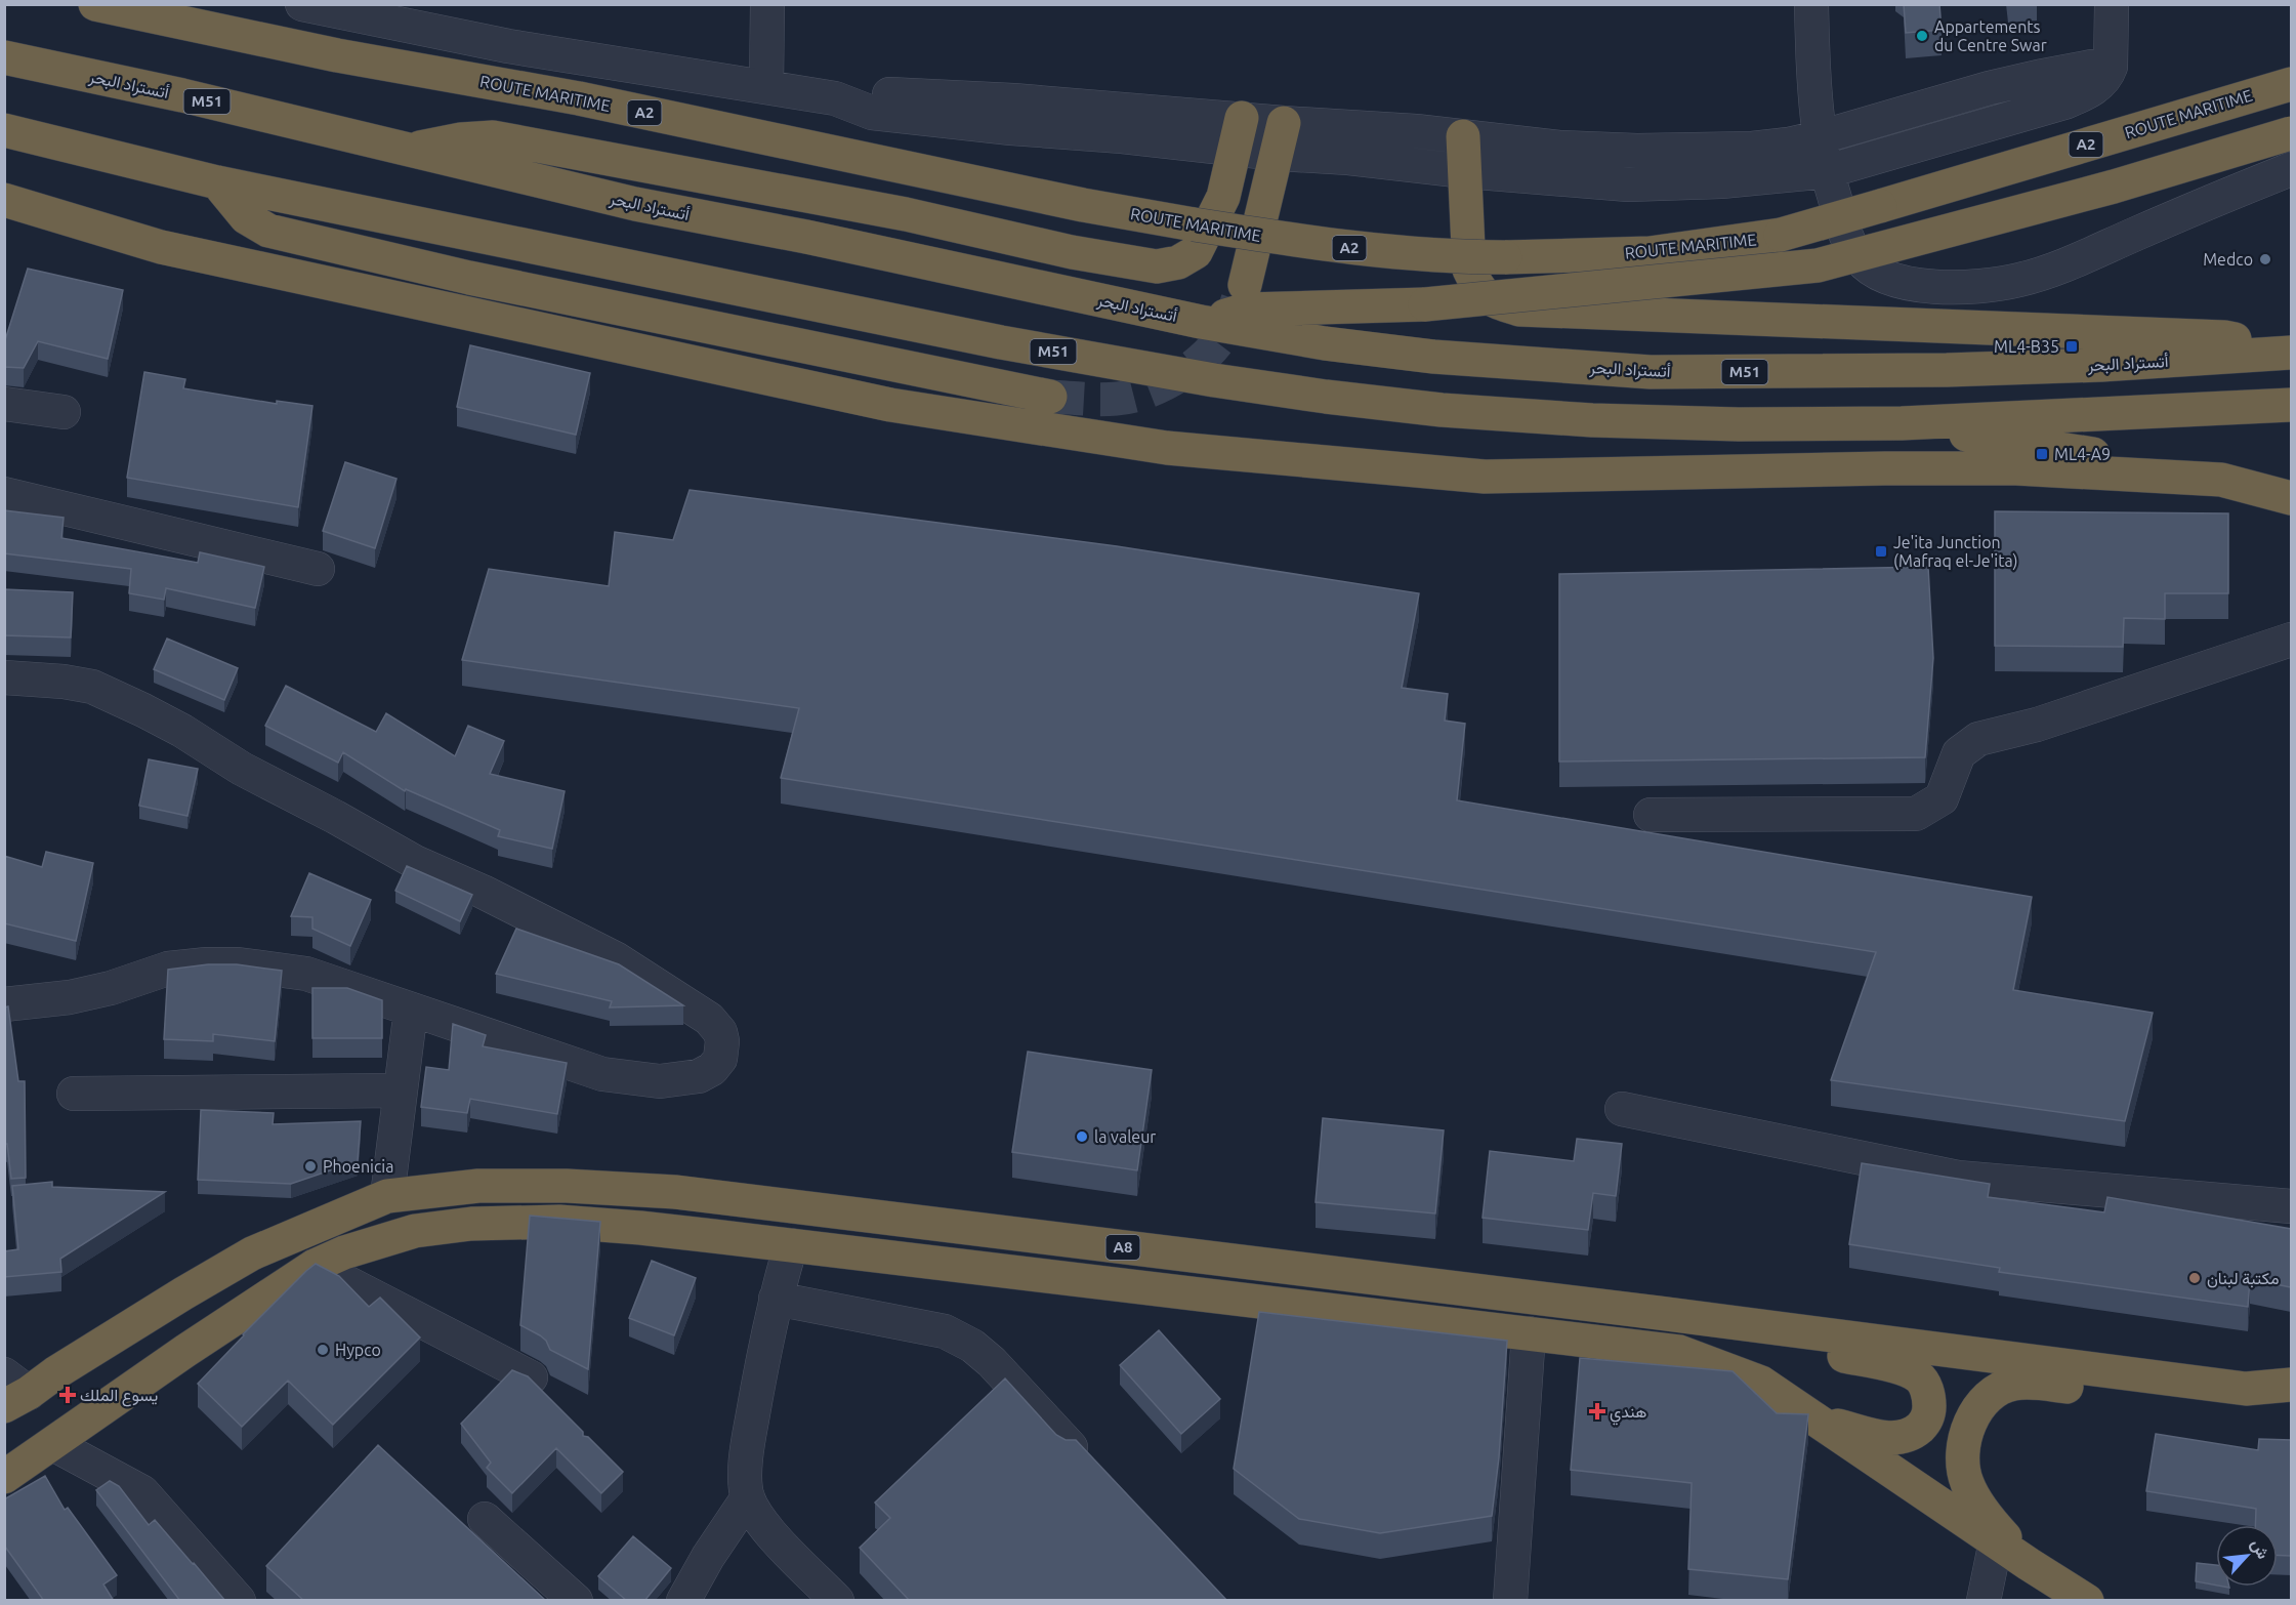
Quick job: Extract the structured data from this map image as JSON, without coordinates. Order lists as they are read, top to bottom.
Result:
{
  "streets": {
    "highway": [
      "أتستراد البحر",
      "ROUTE MARITIME",
      "M51",
      "A2",
      "A8"
    ]
  },
  "places": {
    "other": [
      "Appartements du Centre Swar",
      "Medco",
      "la valeur",
      "Phoenicia",
      "مكتبة لبنان",
      "Hypco"
    ],
    "transit": ["ML4-B35", "ML4-A9", "Je'ita Junction (Mafraq el-Je'ita)"],
    "health": ["يسوع الملك", "هندي"]
  },
  "north": "top right"
}
